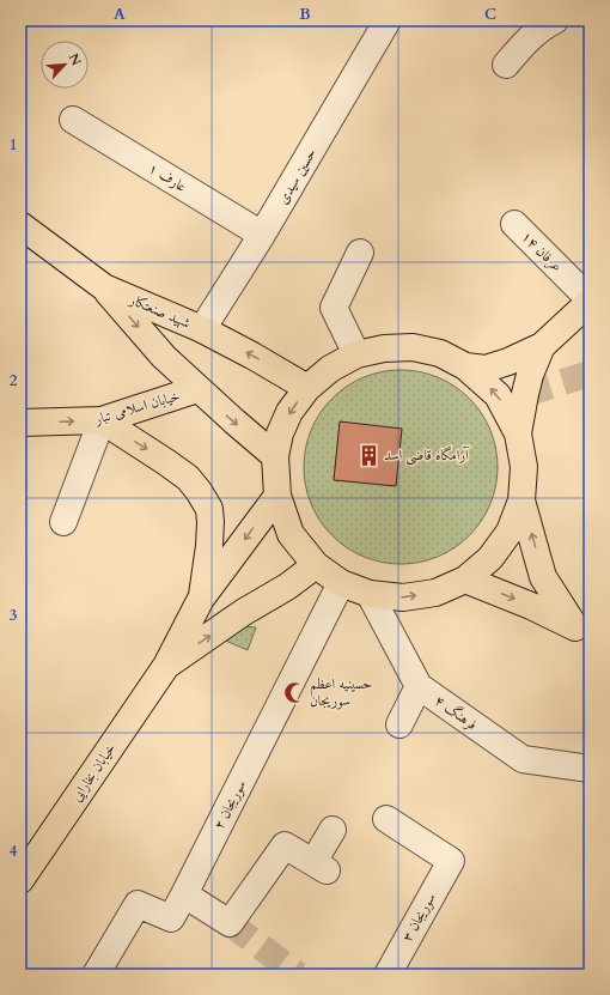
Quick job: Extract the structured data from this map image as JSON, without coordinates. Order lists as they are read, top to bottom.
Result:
{
  "streets": {
    "main road": ["شهید صنعتکار", "خیابان اسلامی تبار", "خیابان بخارایی"],
    "street": [
      "حسین سیدی",
      "عارف ۱",
      "عرفان ۱۴",
      "فرهنگ ۴",
      "سوریجان ۲",
      "سوریجان ۳"
    ]
  },
  "crossings": [
    ["حسین سیدی", "عارف ۱"],
    ["حسین سیدی", "شهید صنعتکار"]
  ],
  "one_way": ["خیابان اسلامی تبار"],
  "places": {
    "building": ["آرامگاه قاضی اسد"],
    "mosque": ["حسینیه اعظم سوریجان"]
  },
  "north": "top right",
  "grid": {
    "columns": ["A", "B", "C"],
    "rows": [
      "1",
      "2",
      "3",
      "4"
    ]
  }
}
